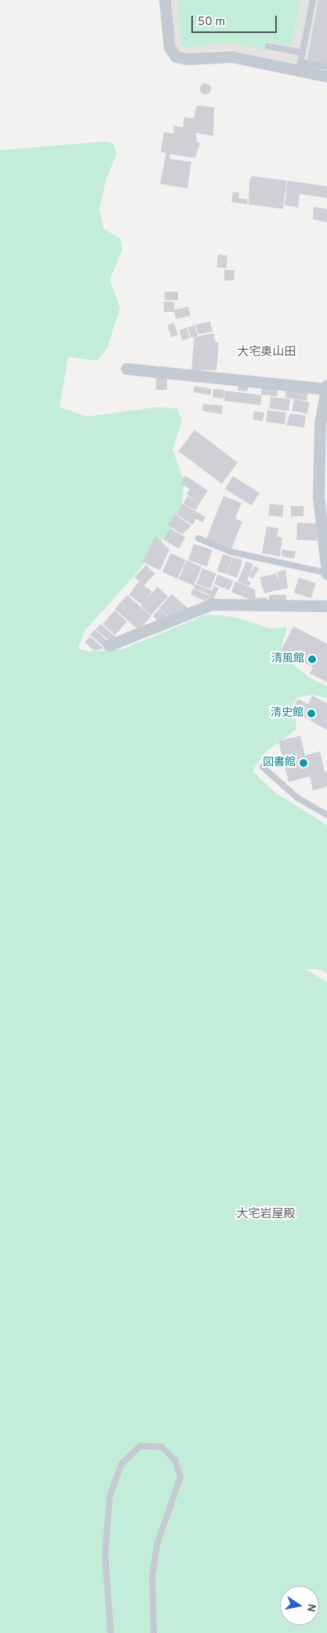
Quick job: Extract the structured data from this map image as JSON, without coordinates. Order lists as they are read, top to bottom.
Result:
{
  "districts": ["大宅奥山田", "大宅岩屋殿"],
  "places": ["清風館", "清史館", "図書館"],
  "scale_bar": "50 m",
  "north": "right"
}
